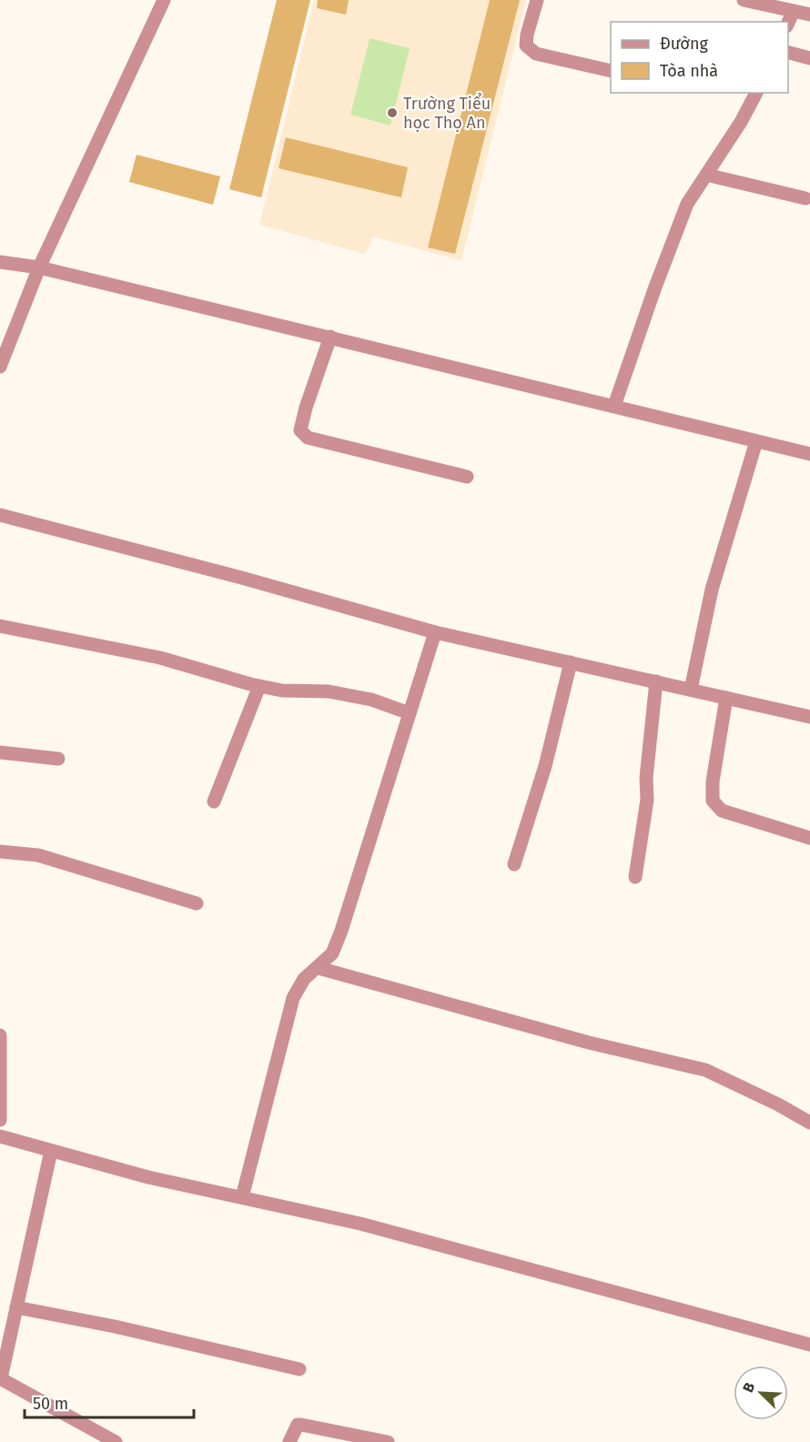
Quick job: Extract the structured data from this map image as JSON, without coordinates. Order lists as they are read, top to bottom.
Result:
{
  "places": ["Trường Tiểu học Thọ An"],
  "legend": ["Đường", "Tòa nhà"],
  "scale_bar": "50 m",
  "north": "top left"
}
